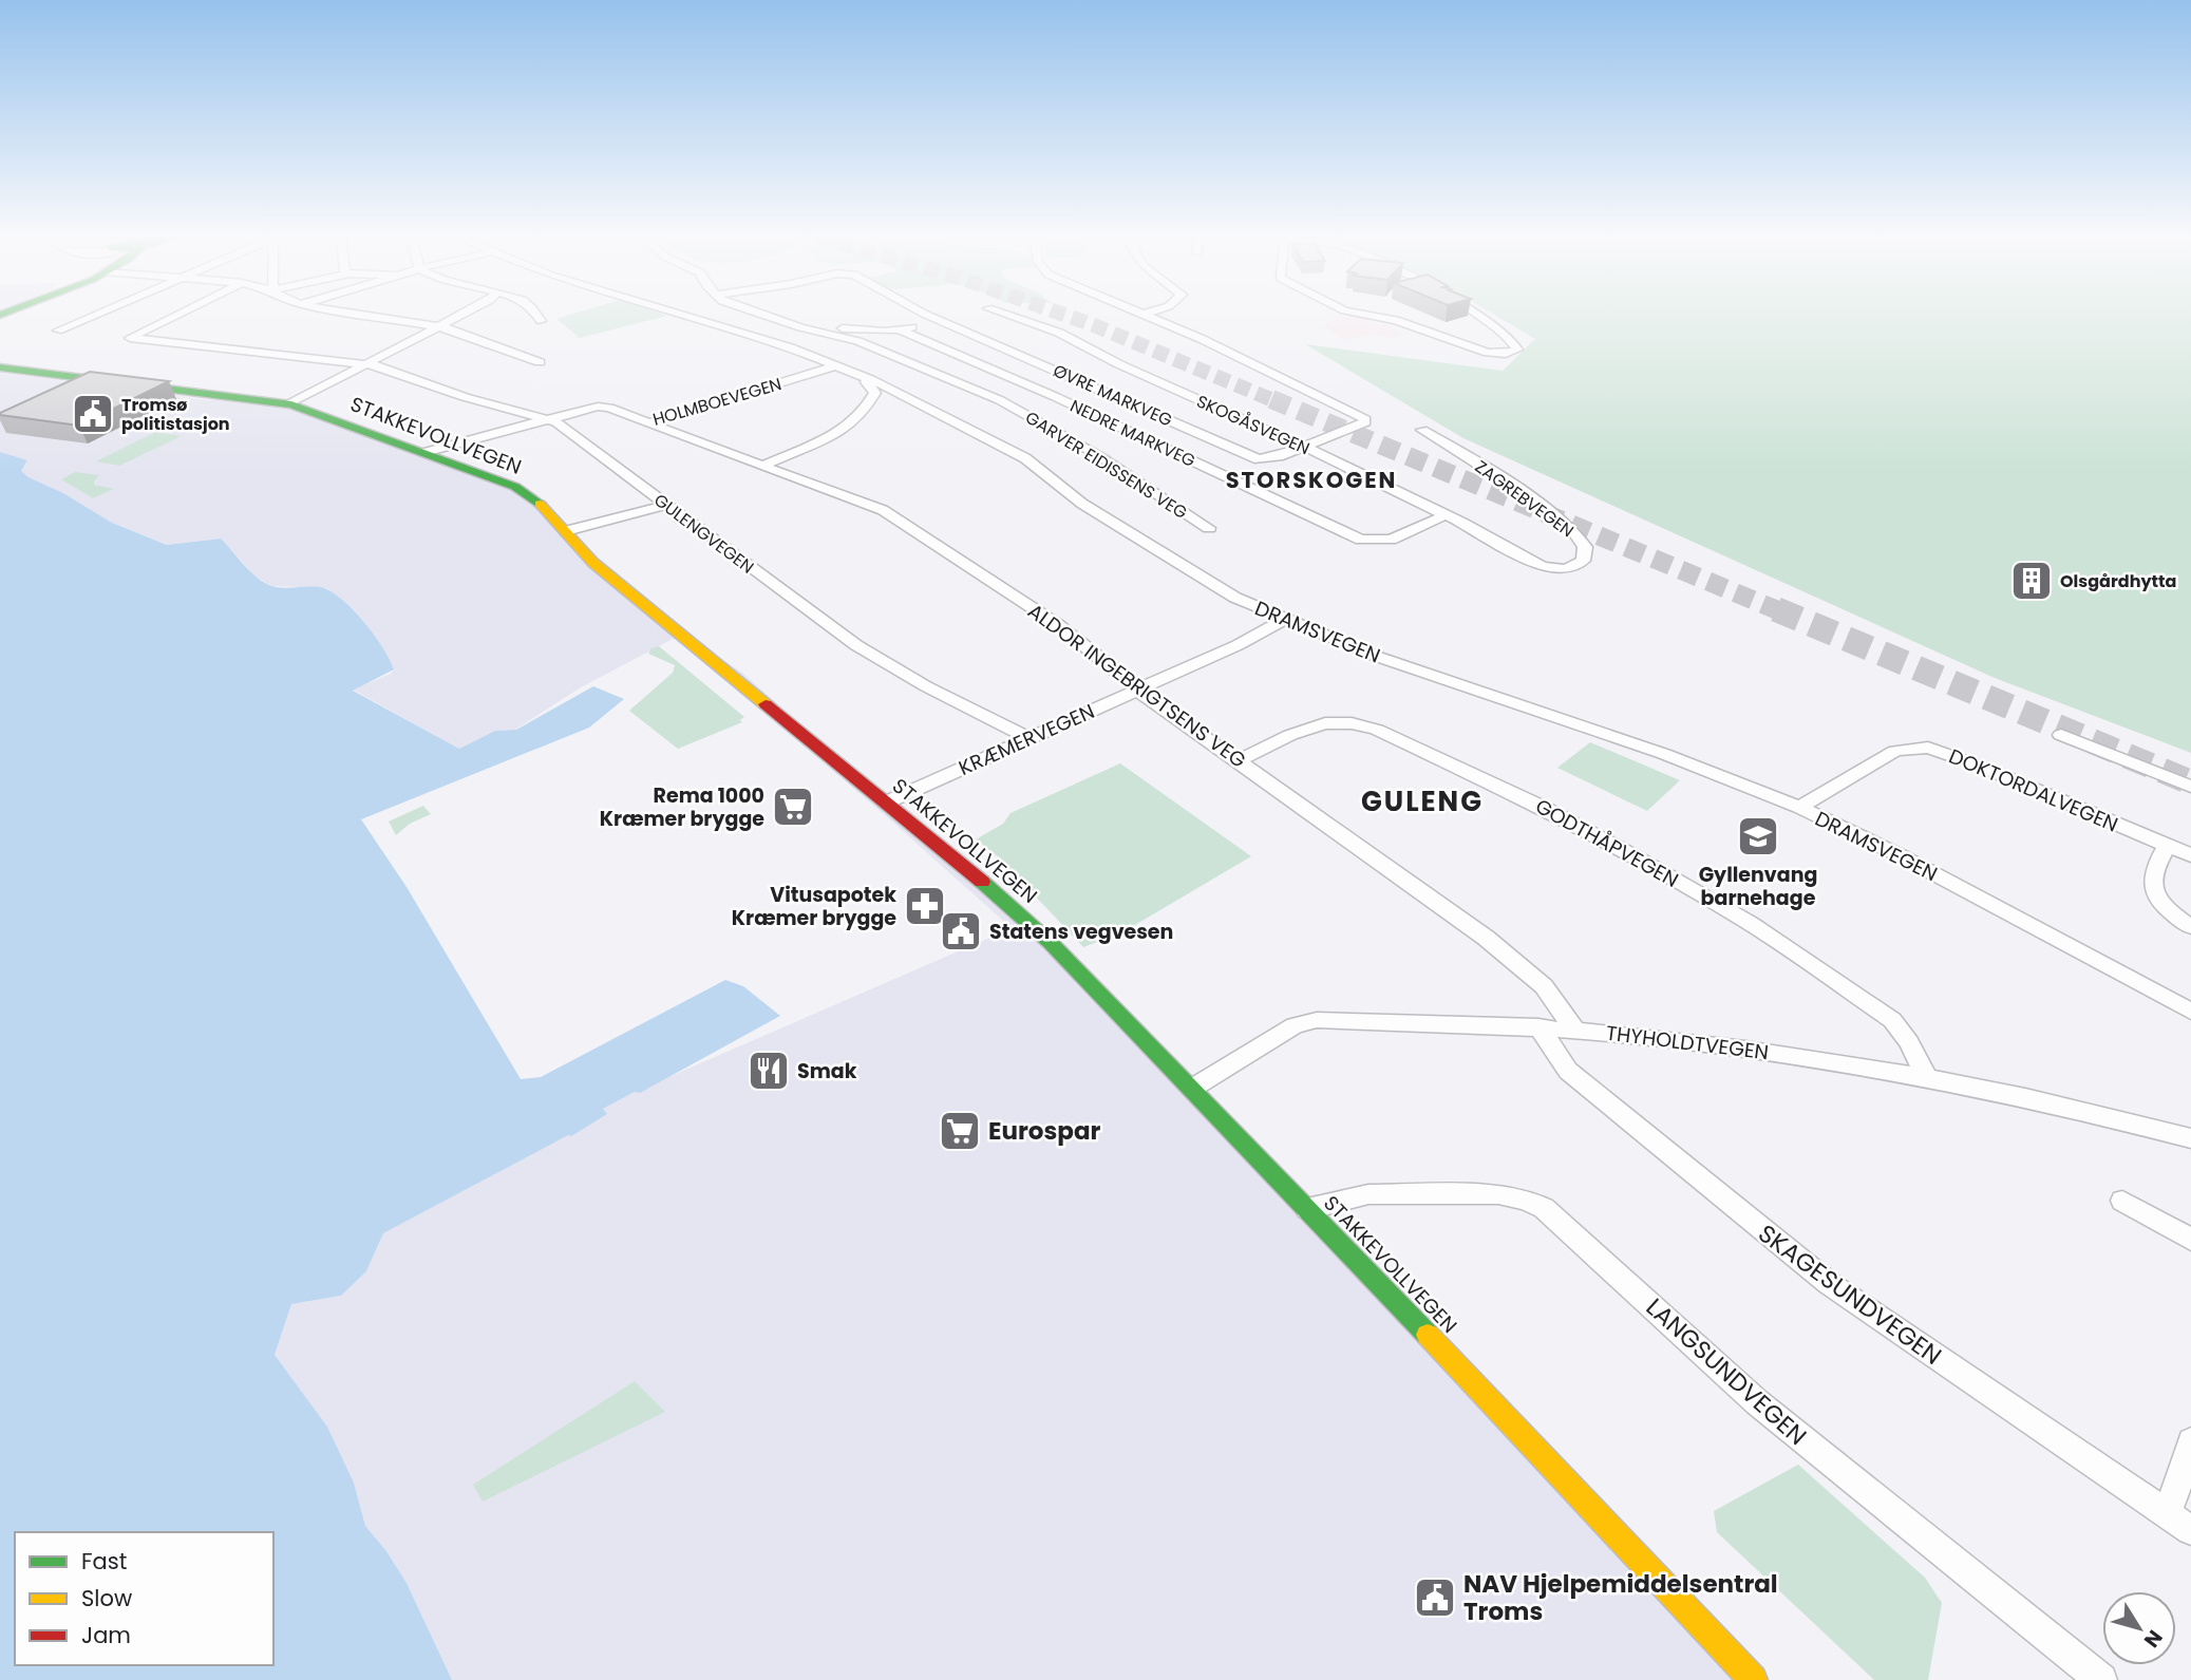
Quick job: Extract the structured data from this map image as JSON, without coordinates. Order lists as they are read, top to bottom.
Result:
{
  "streets": {
    "street": [
      "ØVRE MARKVEG",
      "HOLMBOEVEGEN",
      "SKOGÅSVEGEN",
      "NEDRE MARKVEG",
      "STAKKEVOLLVEGEN",
      "GARVER EIDISSENS VEG",
      "ZAGREBVEGEN",
      "GULENGVEGEN",
      "DRAMSVEGEN",
      "ALDOR INGEBRIGTSENS VEG",
      "KRÆMERVEGEN",
      "DOKTORDALVEGEN",
      "GODTHÅPVEGEN",
      "THYHOLDTVEGEN",
      "SKAGESUNDVEGEN",
      "LANGSUNDVEGEN"
    ]
  },
  "crossings": [
    ["ØVRE MARKVEG", "SKOGÅSVEGEN"],
    ["HOLMBOEVEGEN", "STAKKEVOLLVEGEN"],
    ["HOLMBOEVEGEN", "GULENGVEGEN"],
    ["HOLMBOEVEGEN", "DRAMSVEGEN"],
    ["HOLMBOEVEGEN", "ALDOR INGEBRIGTSENS VEG"],
    ["SKOGÅSVEGEN", "NEDRE MARKVEG"],
    ["SKOGÅSVEGEN", "ZAGREBVEGEN"],
    ["STAKKEVOLLVEGEN", "KRÆMERVEGEN"],
    ["STAKKEVOLLVEGEN", "THYHOLDTVEGEN"],
    ["STAKKEVOLLVEGEN", "LANGSUNDVEGEN"],
    ["GULENGVEGEN", "KRÆMERVEGEN"],
    ["DRAMSVEGEN", "KRÆMERVEGEN"],
    ["DRAMSVEGEN", "DOKTORDALVEGEN"],
    ["ALDOR INGEBRIGTSENS VEG", "KRÆMERVEGEN"],
    ["ALDOR INGEBRIGTSENS VEG", "GODTHÅPVEGEN"],
    ["ALDOR INGEBRIGTSENS VEG", "THYHOLDTVEGEN"],
    ["GODTHÅPVEGEN", "THYHOLDTVEGEN"],
    ["THYHOLDTVEGEN", "SKAGESUNDVEGEN"]
  ],
  "districts": ["STORSKOGEN", "GULENG"],
  "places": {
    "public building": ["Tromsø politistasjon", "Statens vegvesen", "NAV Hjelpemiddelsentral Troms"],
    "building": ["Olsgårdhytta"],
    "supermarket": ["Rema 1000 Kræmer brygge", "Eurospar"],
    "school or university": ["Gyllenvang barnehage"],
    "pharmacy": ["Vitusapotek Kræmer brygge"],
    "restaurant": ["Smak"]
  },
  "legend": ["Fast", "Slow", "Jam"],
  "north": "bottom right"
}
